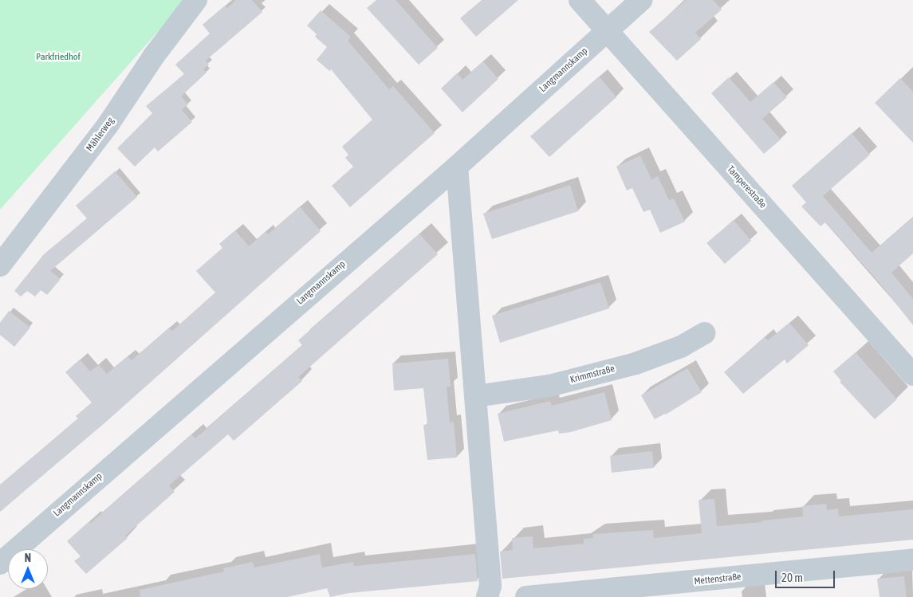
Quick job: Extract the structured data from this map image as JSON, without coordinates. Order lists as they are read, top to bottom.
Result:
{
  "streets": {
    "street": [
      "Langmannskamp",
      "Mählerweg",
      "Tamperestraße",
      "Krimmstraße",
      "Mettenstraße"
    ]
  },
  "crossings": [
    ["Langmannskamp", "Tamperestraße"]
  ],
  "parks": ["Parkfriedhof"],
  "scale_bar": "20 m",
  "north": "top"
}
